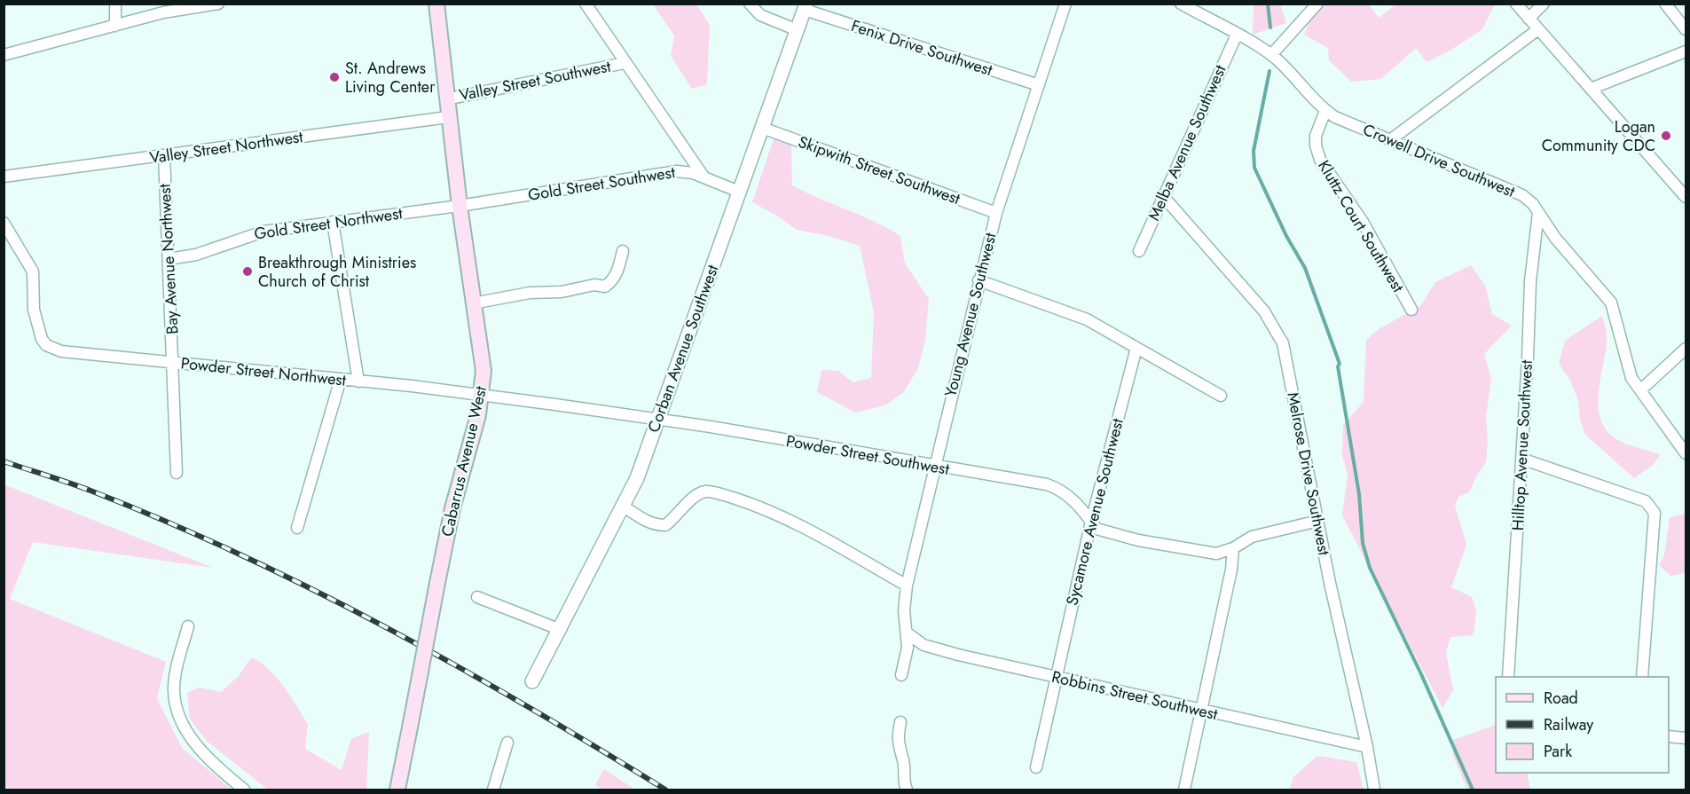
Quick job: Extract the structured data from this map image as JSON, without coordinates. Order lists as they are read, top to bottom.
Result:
{
  "streets": {
    "main road": ["Cabarrus Avenue West"],
    "street": [
      "Fenix Drive Southwest",
      "Valley Street Southwest",
      "Melba Avenue Southwest",
      "Valley Street Northwest",
      "Crowell Drive Southwest",
      "Skipwith Street Southwest",
      "Gold Street Southwest",
      "Gold Street Northwest",
      "Kluttz Court Southwest",
      "Bay Avenue Northwest",
      "Young Avenue Southwest",
      "Corban Avenue Southwest",
      "Powder Street Northwest",
      "Hilltop Avenue Southwest",
      "Powder Street Southwest",
      "Melrose Drive Southwest",
      "Sycamore Avenue Southwest",
      "Robbins Street Southwest"
    ]
  },
  "crossings": [
    ["Fenix Drive Southwest", "Young Avenue Southwest"],
    ["Fenix Drive Southwest", "Corban Avenue Southwest"],
    ["Valley Street Southwest", "Cabarrus Avenue West"],
    ["Melba Avenue Southwest", "Crowell Drive Southwest"],
    ["Melba Avenue Southwest", "Melrose Drive Southwest"],
    ["Valley Street Northwest", "Bay Avenue Northwest"],
    ["Valley Street Northwest", "Cabarrus Avenue West"],
    ["Crowell Drive Southwest", "Kluttz Court Southwest"],
    ["Crowell Drive Southwest", "Hilltop Avenue Southwest"],
    ["Skipwith Street Southwest", "Young Avenue Southwest"],
    ["Skipwith Street Southwest", "Corban Avenue Southwest"],
    ["Gold Street Southwest", "Gold Street Northwest"],
    ["Gold Street Southwest", "Corban Avenue Southwest"],
    ["Gold Street Southwest", "Cabarrus Avenue West"],
    ["Gold Street Northwest", "Bay Avenue Northwest"],
    ["Gold Street Northwest", "Cabarrus Avenue West"],
    ["Bay Avenue Northwest", "Powder Street Northwest"],
    ["Young Avenue Southwest", "Powder Street Southwest"],
    ["Young Avenue Southwest", "Robbins Street Southwest"],
    ["Corban Avenue Southwest", "Powder Street Southwest"],
    ["Powder Street Northwest", "Powder Street Southwest"],
    ["Powder Street Northwest", "Cabarrus Avenue West"],
    ["Powder Street Southwest", "Cabarrus Avenue West"],
    ["Powder Street Southwest", "Sycamore Avenue Southwest"],
    ["Melrose Drive Southwest", "Robbins Street Southwest"],
    ["Sycamore Avenue Southwest", "Robbins Street Southwest"]
  ],
  "places": ["St. Andrews Living Center", "Logan Community CDC", "Breakthrough Ministries Church of Christ"],
  "legend": ["Road", "Railway", "Park"]
}
